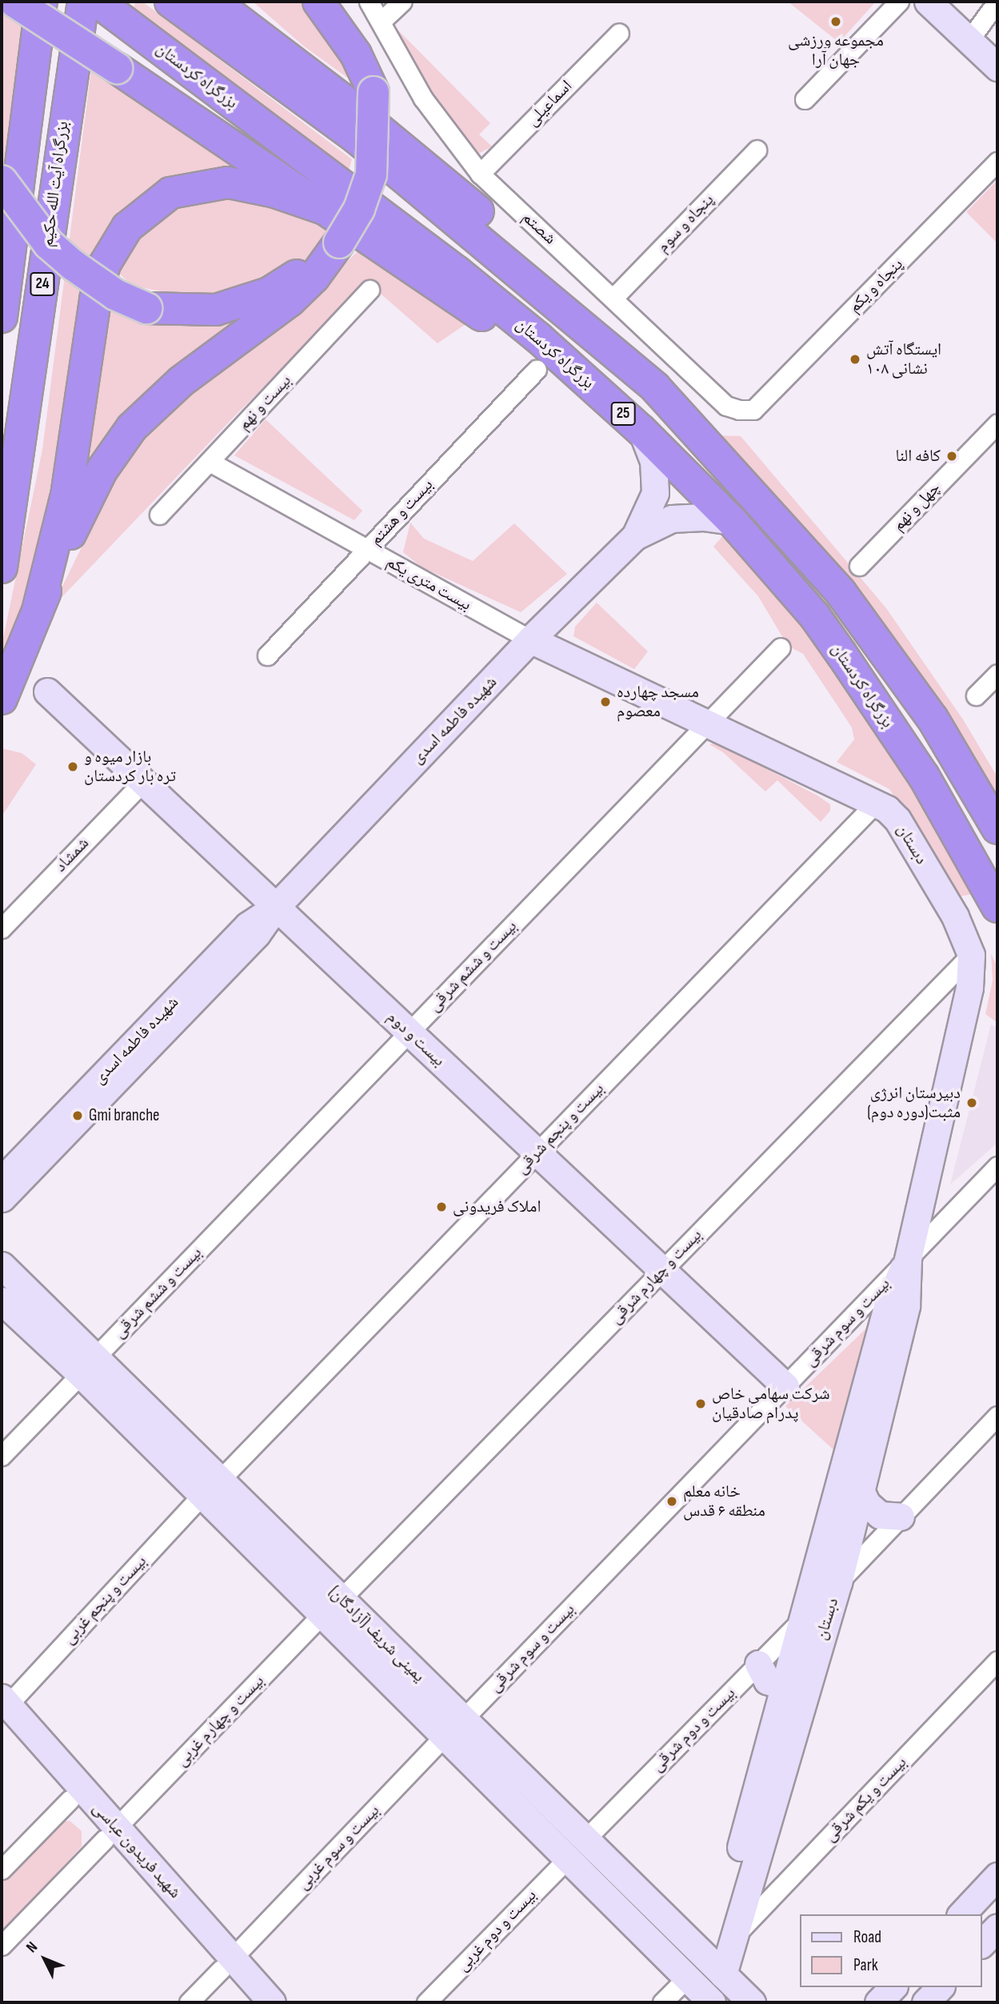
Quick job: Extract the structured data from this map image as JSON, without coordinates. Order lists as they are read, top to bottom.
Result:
{
  "streets": {
    "highway": [
      "بزرگراه کردستان",
      "بزرگراه آیت الله حکیم",
      "24",
      "25"
    ],
    "street": [
      "اسماعیلی",
      "پنجاه و سوم",
      "شصتم",
      "پنجاه و یکم",
      "بیست و نهم",
      "چهل و نهم",
      "بیست و هشتم",
      "بیست متری یکم",
      "شهیده فاطمه اسدی",
      "دبستان",
      "شمشاد",
      "بیست و ششم شرقی",
      "بیست و دوم",
      "بیست و پنجم شرقی",
      "بیست و چهارم شرقی",
      "بیست و سوم شرقی",
      "بیست و پنجم غربی",
      "یمینی شریف (آزادگان)",
      "بیست و چهارم غربی",
      "بیست و دوم شرقی",
      "بیست و یکم شرقی",
      "بیست و سوم غربی",
      "شهید فریدون عباسی",
      "بیست و دوم غربی"
    ]
  },
  "crossings": [
    ["اسماعیلی", "شصتم"],
    ["پنجاه و سوم", "شصتم"],
    ["شصتم", "پنجاه و یکم"],
    ["بیست و نهم", "بیست متری یکم"],
    ["بیست و هشتم", "بیست متری یکم"],
    ["بیست متری یکم", "شهیده فاطمه اسدی"],
    ["بیست متری یکم", "دبستان"],
    ["شهیده فاطمه اسدی", "دبستان"],
    ["شهیده فاطمه اسدی", "بیست و دوم"],
    ["دبستان", "بیست و ششم شرقی"],
    ["دبستان", "بیست و پنجم شرقی"],
    ["دبستان", "بیست و چهارم شرقی"],
    ["دبستان", "بیست و سوم شرقی"],
    ["دبستان", "یمینی شریف (آزادگان)"],
    ["دبستان", "بیست و دوم شرقی"],
    ["دبستان", "بیست و یکم شرقی"],
    ["شمشاد", "بیست و دوم"],
    ["بیست و ششم شرقی", "بیست و دوم"],
    ["بیست و ششم شرقی", "یمینی شریف (آزادگان)"],
    ["بیست و دوم", "بیست و پنجم شرقی"],
    ["بیست و دوم", "بیست و چهارم شرقی"],
    ["بیست و دوم", "بیست و سوم شرقی"],
    ["بیست و پنجم شرقی", "بیست و پنجم غربی"],
    ["بیست و پنجم شرقی", "یمینی شریف (آزادگان)"],
    ["بیست و چهارم شرقی", "یمینی شریف (آزادگان)"],
    ["بیست و چهارم شرقی", "بیست و چهارم غربی"],
    ["بیست و سوم شرقی", "یمینی شریف (آزادگان)"],
    ["بیست و سوم شرقی", "بیست و سوم غربی"],
    ["بیست و پنجم غربی", "یمینی شریف (آزادگان)"],
    ["بیست و پنجم غربی", "شهید فریدون عباسی"],
    ["یمینی شریف (آزادگان)", "بیست و چهارم غربی"],
    ["یمینی شریف (آزادگان)", "بیست و دوم شرقی"],
    ["یمینی شریف (آزادگان)", "بیست و سوم غربی"],
    ["یمینی شریف (آزادگان)", "بیست و دوم غربی"],
    ["بیست و چهارم غربی", "شهید فریدون عباسی"],
    ["بیست و سوم غربی", "شهید فریدون عباسی"]
  ],
  "places": [
    "مجموعه ورزشی جهان آرا",
    "ایستگاه آتش نشانی ۱۰۸",
    "کافه النا",
    "مسجد چهارده معصوم",
    "بازار میوه و تره بار کردستان",
    "دبیرستان انرژی مثبت(دوره دوم)",
    "Gmi branche",
    "املاک فریدونی",
    "شرکت سهامی خاص پدرام صادقیان",
    "خانه معلم منطقه ۶ قدس"
  ],
  "legend": ["Road", "Park"],
  "north": "top left"
}
